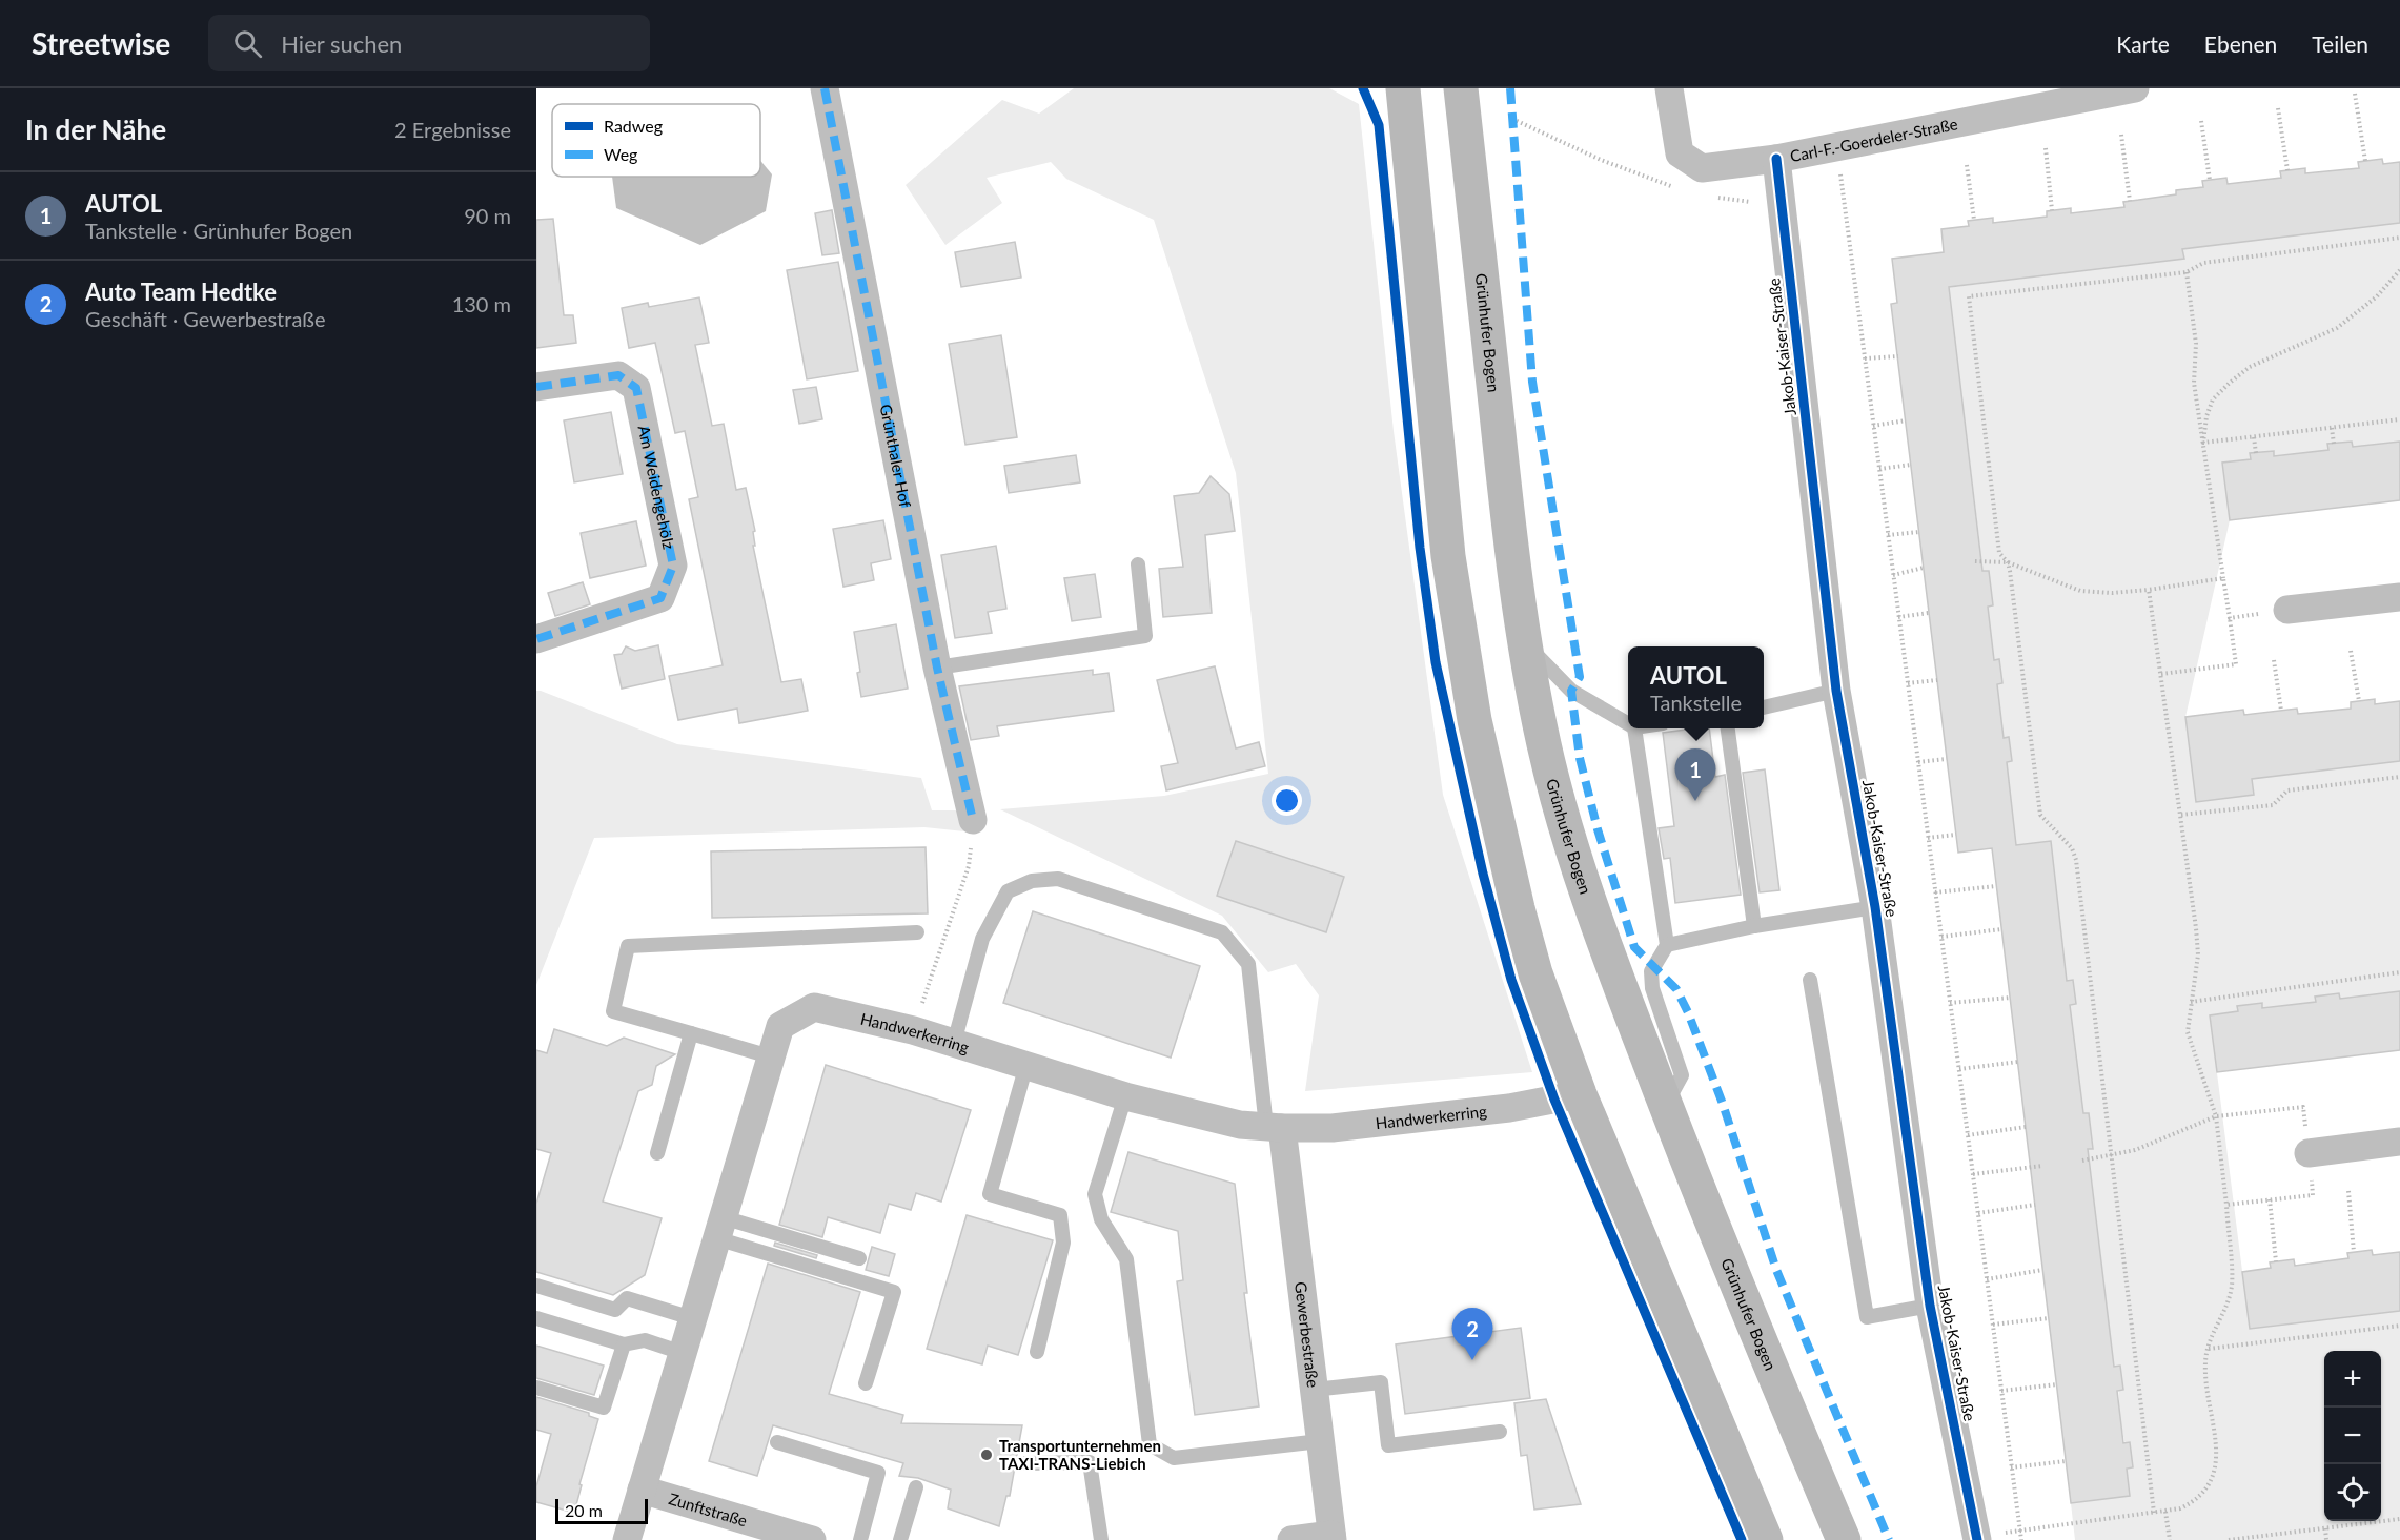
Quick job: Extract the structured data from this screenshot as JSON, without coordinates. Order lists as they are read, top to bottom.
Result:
{
  "streets": {
    "main road": ["Grünhufer Bogen"],
    "street": [
      "Carl-F.-Goerdeler-Straße",
      "Jakob-Kaiser-Straße",
      "Grünthaler Hof",
      "Am Weidengehölz",
      "Handwerkerring",
      "Gewerbestraße",
      "Zunftstraße"
    ]
  },
  "crossings": [
    ["Carl-F.-Goerdeler-Straße", "Jakob-Kaiser-Straße"],
    ["Handwerkerring", "Gewerbestraße"],
    ["Handwerkerring", "Zunftstraße"]
  ],
  "places": ["Transportunternehmen TAXI-TRANS-Liebich"],
  "legend": ["Radweg", "Weg"],
  "scale_bar": "20 m",
  "page": {
    "header": "Streetwise",
    "search": "Hier suchen",
    "nav": ["Karte", "Ebenen", "Teilen"],
    "heading": ["In der Nähe", "2 Ergebnisse"],
    "list": [
      {
        "mark": "1",
        "name": "AUTOL",
        "note": "Tankstelle · Grünhufer Bogen",
        "value": "90 m"
      },
      {
        "mark": "2",
        "name": "Auto Team Hedtke",
        "note": "Geschäft · Gewerbestraße",
        "value": "130 m"
      }
    ],
    "popup": ["AUTOL", "Tankstelle"],
    "pins": ["1", "2"],
    "map_buttons": ["+", "−"],
    "scale": "20 m"
  }
}
